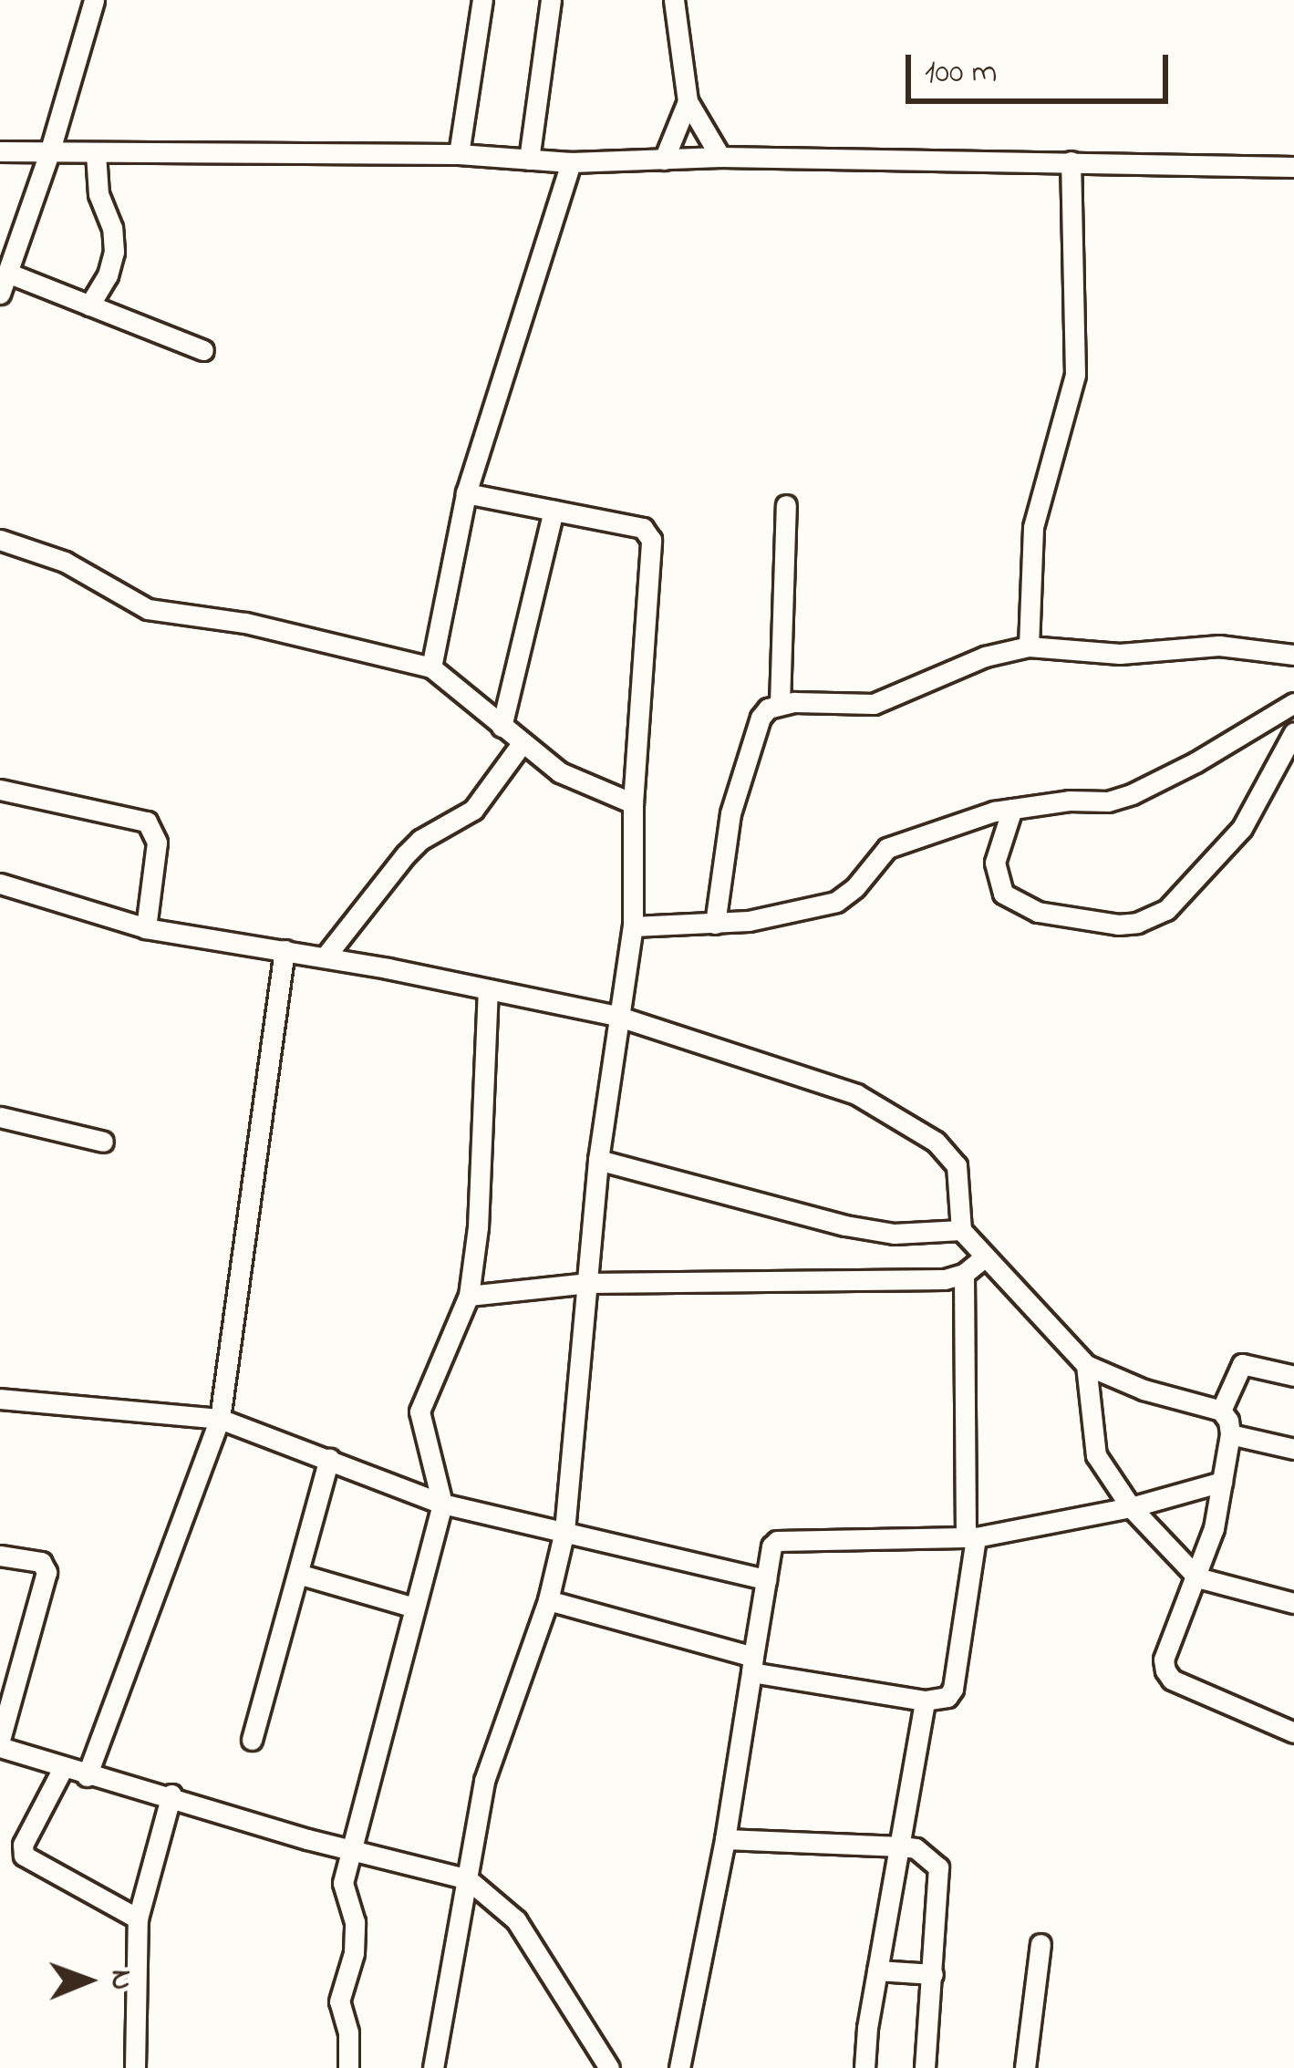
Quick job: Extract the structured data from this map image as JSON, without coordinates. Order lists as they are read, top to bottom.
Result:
{
  "scale_bar": "100 m",
  "north": "right"
}
